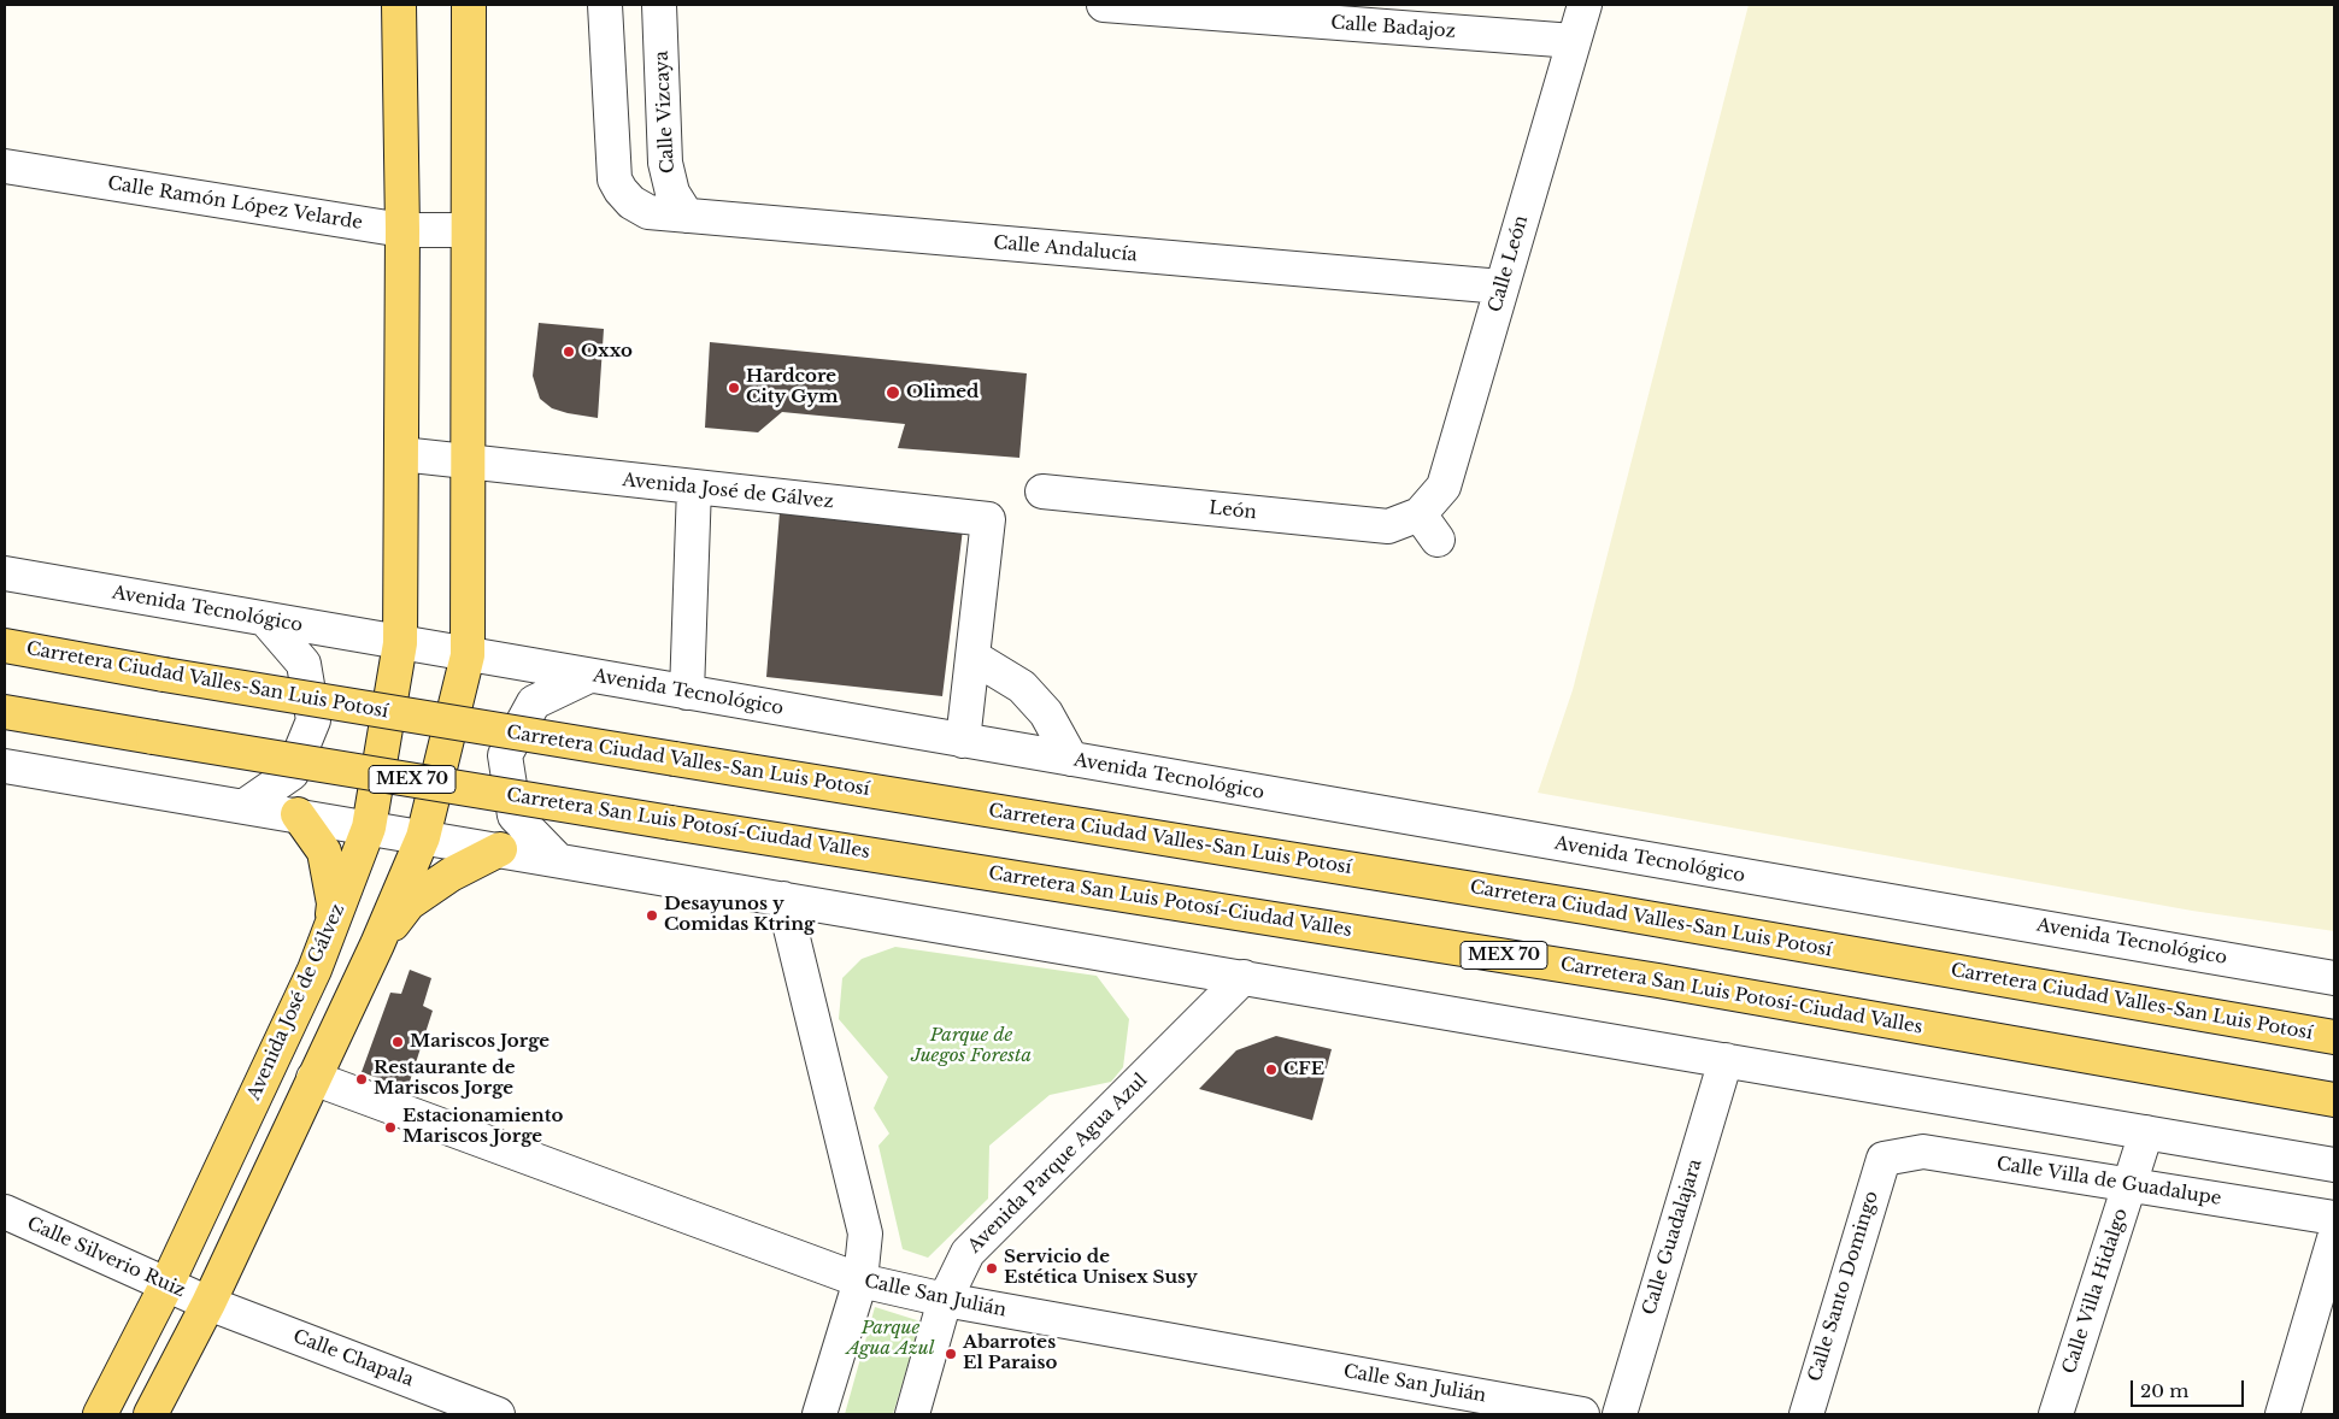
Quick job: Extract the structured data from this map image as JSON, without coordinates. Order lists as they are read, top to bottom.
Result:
{
  "streets": {
    "main road": [
      "Avenida José de Gálvez",
      "Carretera Ciudad Valles-San Luis Potosí",
      "MEX 70",
      "Carretera San Luis Potosí-Ciudad Valles"
    ],
    "street": [
      "Calle Badajoz",
      "Calle Vizcaya",
      "Calle Ramón López Velarde",
      "Calle Andalucía",
      "Calle León",
      "León",
      "Avenida Tecnológico",
      "Avenida Parque Agua Azul",
      "Calle Villa de Guadalupe",
      "Calle Guadalajara",
      "Calle Silverio Ruiz",
      "Calle Santo Domingo",
      "Calle Villa Hidalgo",
      "Calle San Julián",
      "Calle Chapala"
    ]
  },
  "crossings": [
    ["Calle Badajoz", "Calle León"],
    ["Calle Vizcaya", "Calle Andalucía"],
    ["Calle Ramón López Velarde", "Avenida José de Gálvez"],
    ["Calle Andalucía", "Calle León"],
    ["Calle León", "León"],
    ["Avenida José de Gálvez", "Avenida Tecnológico"],
    ["Avenida José de Gálvez", "Calle Silverio Ruiz"],
    ["Avenida Parque Agua Azul", "Calle San Julián"],
    ["Calle Villa de Guadalupe", "Calle Santo Domingo"],
    ["Calle Villa de Guadalupe", "Calle Villa Hidalgo"],
    ["Calle Silverio Ruiz", "Calle Chapala"]
  ],
  "parks": ["Parque de Juegos Foresta", "Parque Agua Azul"],
  "places": [
    "Oxxo",
    "Hardcore City Gym",
    "Olimed",
    "Desayunos y Comidas Ktring",
    "Mariscos Jorge",
    "CFE",
    "Restaurante de Mariscos Jorge",
    "Estacionamiento Mariscos Jorge",
    "Servicio de Estética Unisex Susy",
    "Abarrotes El Paraiso"
  ],
  "scale_bar": "20 m"
}
